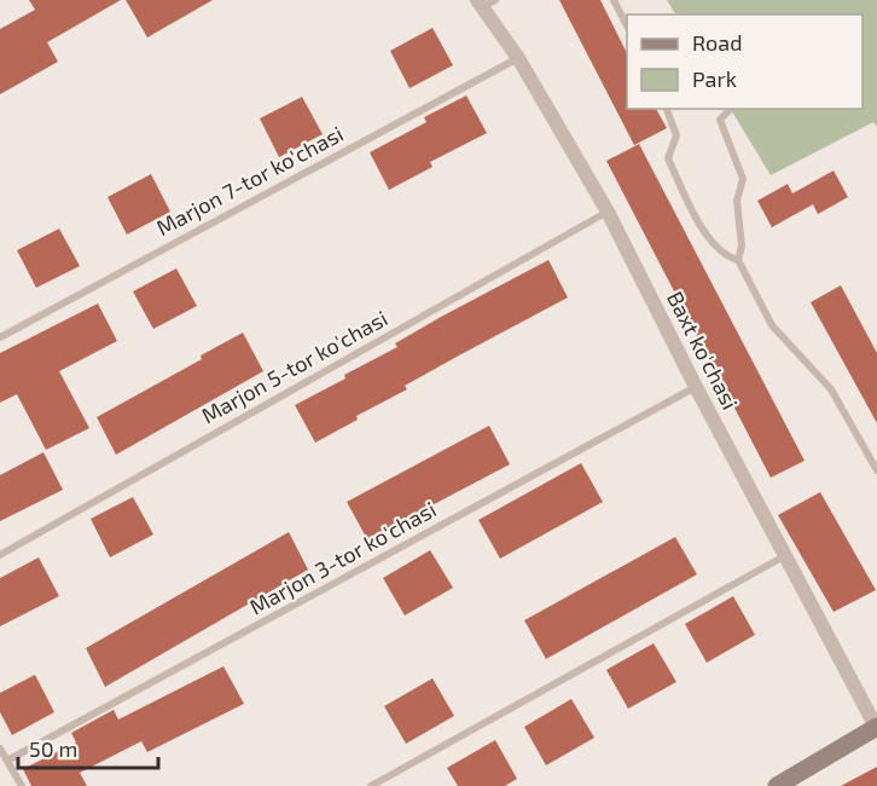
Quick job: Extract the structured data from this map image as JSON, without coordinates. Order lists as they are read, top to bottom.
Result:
{
  "streets": {
    "street": ["Baxt ko'chasi"],
    "lane": ["Marjon 7-tor ko'chasi", "Marjon 5-tor ko'chasi", "Marjon 3-tor ko'chasi"]
  },
  "crossings": [
    ["Marjon 7-tor ko'chasi", "Baxt ko'chasi"],
    ["Baxt ko'chasi", "Marjon 5-tor ko'chasi"],
    ["Baxt ko'chasi", "Marjon 3-tor ko'chasi"]
  ],
  "legend": ["Road", "Park"],
  "scale_bar": "50 m"
}
